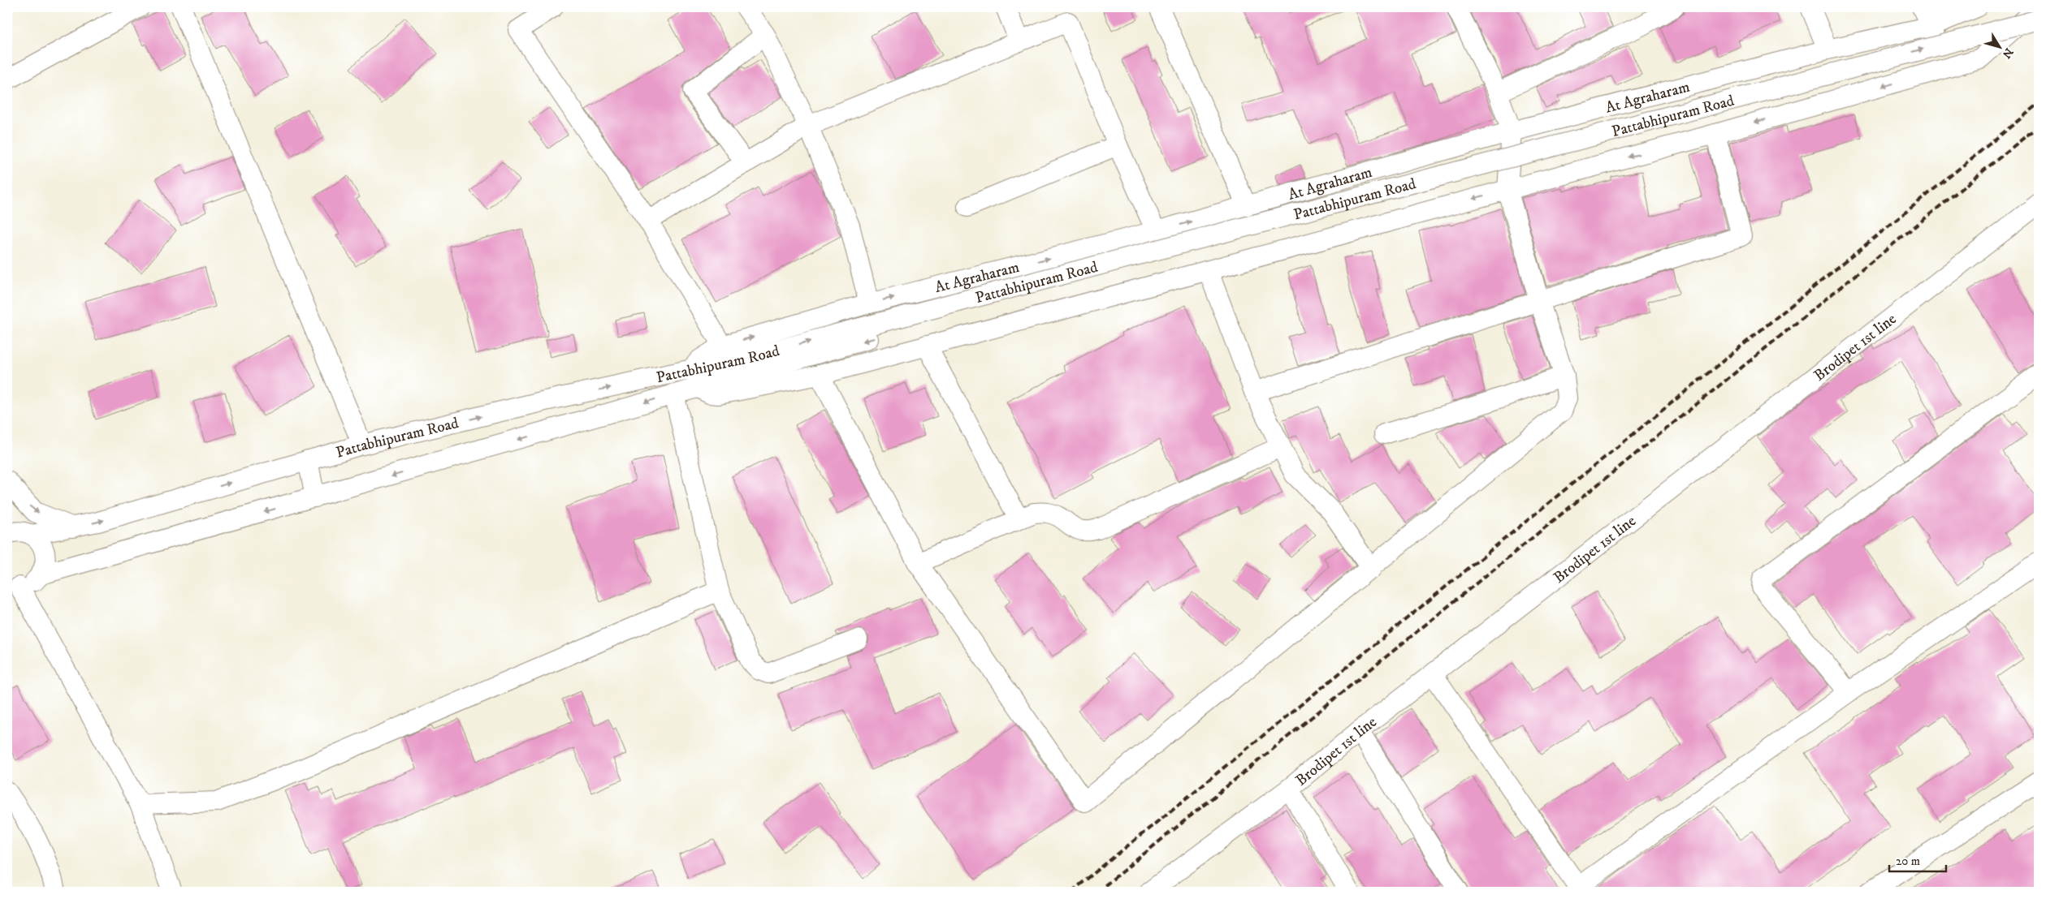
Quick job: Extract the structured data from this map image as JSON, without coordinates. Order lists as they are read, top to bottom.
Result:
{
  "streets": {
    "street": ["At Agraharam", "Pattabhipuram Road", "Brodipet 1st line"]
  },
  "crossings": [
    ["At Agraharam", "Pattabhipuram Road"]
  ],
  "scale_bar": "20 m",
  "north": "bottom right"
}
